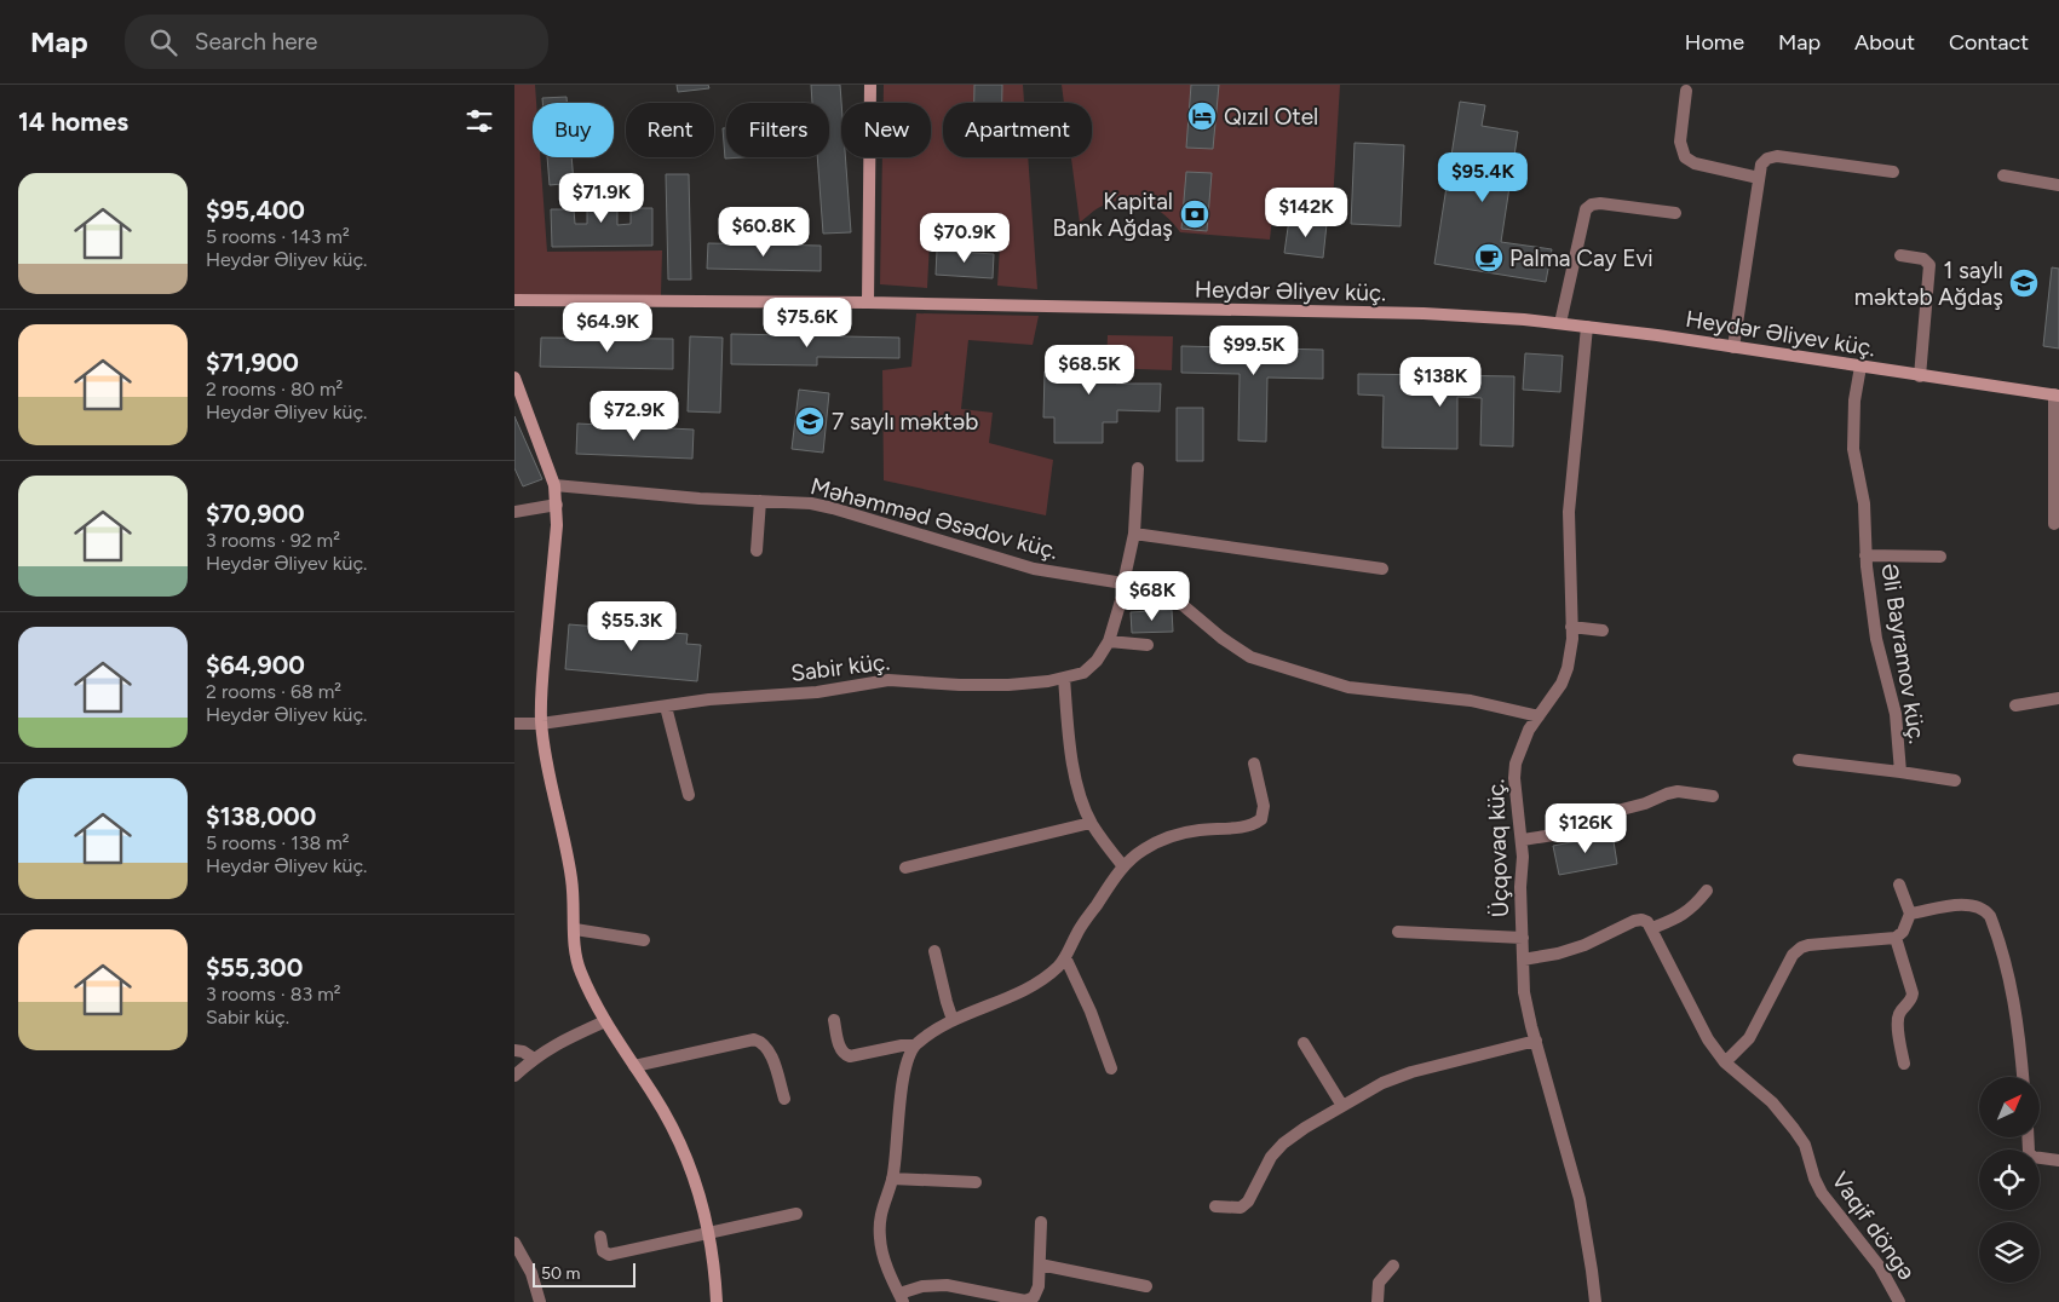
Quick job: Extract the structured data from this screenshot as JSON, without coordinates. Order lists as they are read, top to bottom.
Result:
{
  "streets": {
    "main road": ["Heydər Əliyev küç."],
    "street": [
      "Məhəmməd Əsədov küç.",
      "Əli Bayramov küç.",
      "Sabir küç.",
      "Üçqovaq küç.",
      "Vaqif döngə"
    ]
  },
  "crossings": [
    ["Heydər Əliyev küç.", "Əli Bayramov küç."],
    ["Heydər Əliyev küç.", "Üçqovaq küç."],
    ["Məhəmməd Əsədov küç.", "Sabir küç."],
    ["Məhəmməd Əsədov küç.", "Üçqovaq küç."]
  ],
  "places": {
    "hotel": ["Qızıl Otel"],
    "bank": ["Kapital Bank Ağdaş"],
    "cafe": ["Palma Cay Evi"],
    "school or university": ["1 saylı məktəb Ağdaş", "7 saylı məktəb"]
  },
  "scale_bar": "50 m",
  "north": "top right",
  "page": {
    "header": "Map",
    "search": "Search here",
    "nav": [
      "Home",
      "Map",
      "About",
      "Contact"
    ],
    "heading": "14 homes",
    "chip": [
      "Buy",
      "Rent",
      "Filters",
      "New",
      "Apartment"
    ],
    "price": [
      "$95.4K",
      "$71.9K",
      "$142K",
      "$60.8K",
      "$70.9K",
      "$75.6K",
      "$64.9K",
      "$99.5K",
      "$68.5K",
      "$138K",
      "$72.9K",
      "$68K",
      "$55.3K",
      "$126K"
    ],
    "list": [
      {
        "name": "$95,400",
        "note": "5 rooms · 143 m² · Heydər Əliyev küç."
      },
      {
        "name": "$71,900",
        "note": "2 rooms · 80 m² · Heydər Əliyev küç."
      },
      {
        "name": "$70,900",
        "note": "3 rooms · 92 m² · Heydər Əliyev küç."
      },
      {
        "name": "$64,900",
        "note": "2 rooms · 68 m² · Heydər Əliyev küç."
      },
      {
        "name": "$138,000",
        "note": "5 rooms · 138 m² · Heydər Əliyev küç."
      },
      {
        "name": "$55,300",
        "note": "3 rooms · 83 m² · Sabir küç."
      }
    ],
    "scale": "50 m"
  }
}
